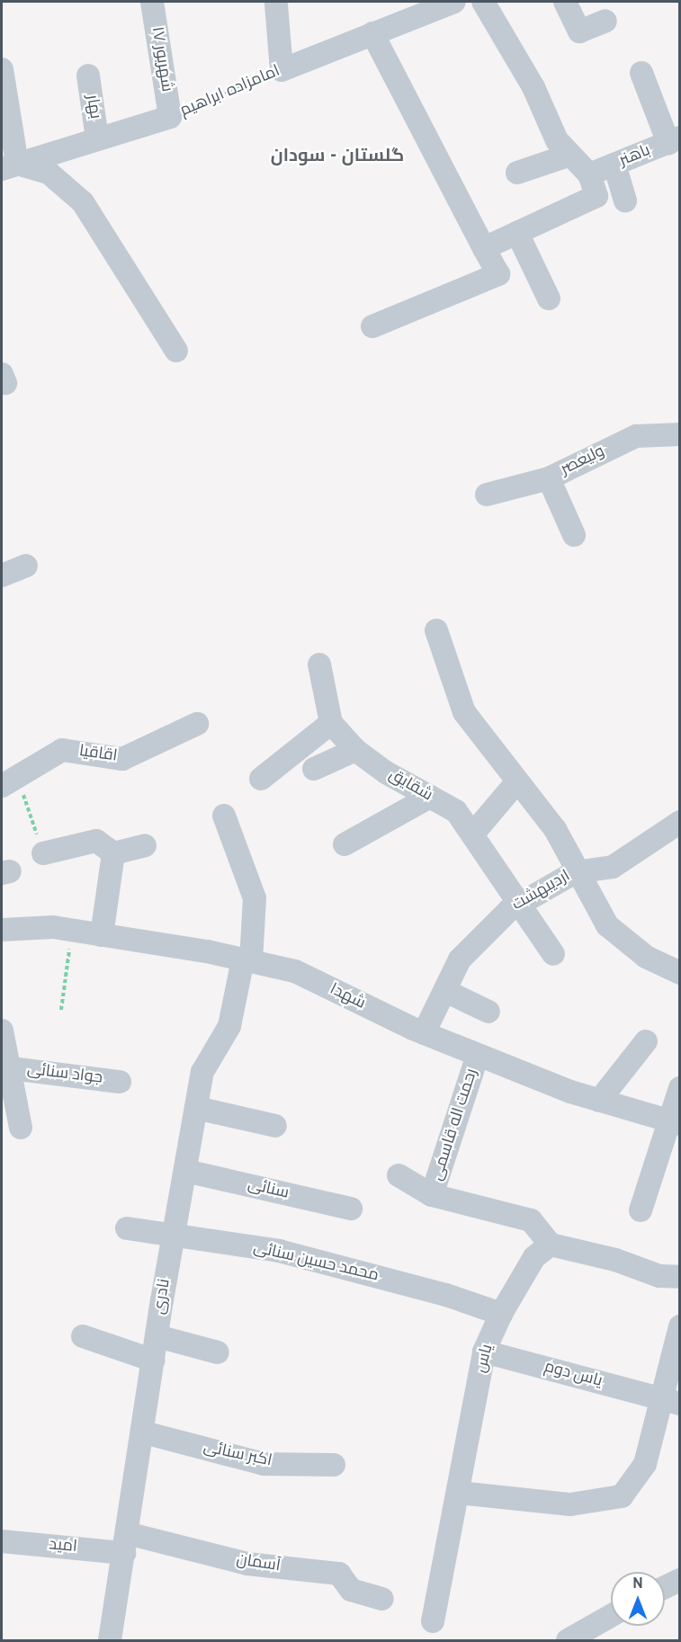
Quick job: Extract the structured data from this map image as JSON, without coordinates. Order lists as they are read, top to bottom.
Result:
{
  "streets": {
    "street": [
      "۱۷ شهریور",
      "امامزاده ابراهیم",
      "بهار",
      "باهنر",
      "ولیعصر",
      "اقاقیا",
      "شقایق",
      "اردیبهشت",
      "شهدا",
      "جواد سنائی",
      "رحمت اله قاسمی",
      "سنائی",
      "محمد حسین سنائی",
      "نادری",
      "یاس",
      "یاس دوم",
      "اکبر سنائی",
      "امید",
      "آسمان"
    ]
  },
  "crossings": [
    ["۱۷ شهریور", "امامزاده ابراهیم"],
    ["امامزاده ابراهیم", "بهار"],
    ["شقایق", "اردیبهشت"],
    ["اردیبهشت", "شهدا"],
    ["شهدا", "رحمت اله قاسمی"],
    ["شهدا", "نادری"],
    ["سنائی", "نادری"],
    ["محمد حسین سنائی", "نادری"],
    ["محمد حسین سنائی", "یاس"],
    ["نادری", "اکبر سنائی"],
    ["نادری", "امید"],
    ["نادری", "آسمان"],
    ["یاس", "یاس دوم"],
    ["امید", "آسمان"]
  ],
  "districts": ["گلستان - سودان"],
  "north": "top"
}
